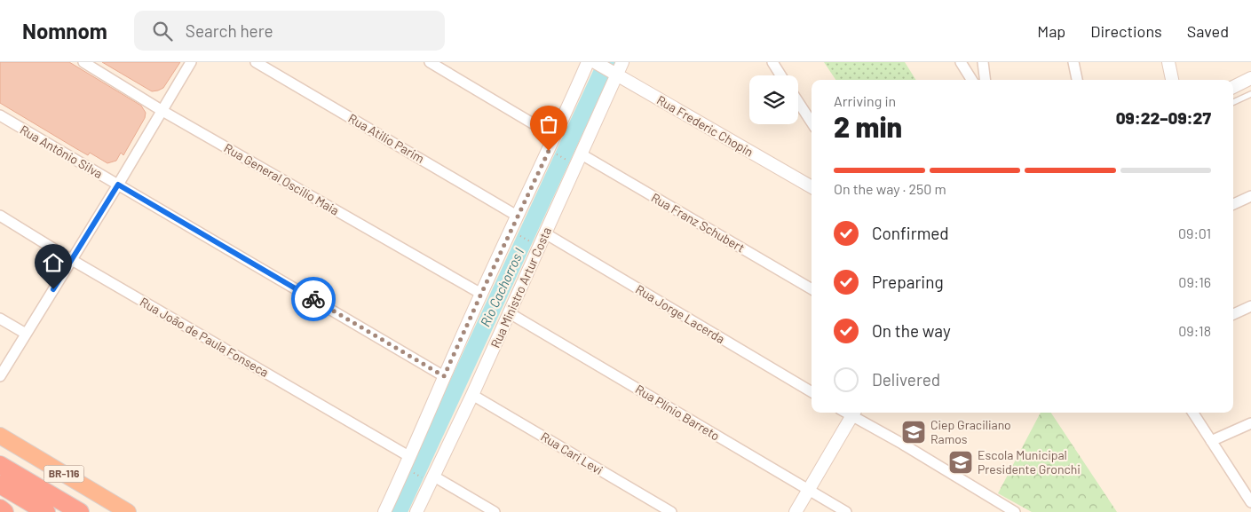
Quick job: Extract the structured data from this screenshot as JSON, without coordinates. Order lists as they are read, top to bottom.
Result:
{
  "streets": {
    "highway": ["BR-116"],
    "street": [
      "Rua Frederic Chopin",
      "Rua Atilio Parim",
      "Rua Antônio Silva",
      "Rua General Oscilio Maia",
      "Rua Franz Schubert",
      "Rua Ministro Artur Costa",
      "Rua Jorge Lacerda",
      "Rua João de Paula Fonseca",
      "Rua Plínio Barreto",
      "Rua Cari Levi"
    ]
  },
  "crossings": [
    ["Rua Frederic Chopin", "Rua Ministro Artur Costa"],
    ["Rua Franz Schubert", "Rua Ministro Artur Costa"],
    ["Rua Ministro Artur Costa", "Rua Jorge Lacerda"],
    ["Rua Ministro Artur Costa", "Rua Plínio Barreto"],
    ["Rua Ministro Artur Costa", "Rua Cari Levi"]
  ],
  "water": ["Rio Cachorros I"],
  "places": {
    "school or university": ["Ciep Graciliano Ramos", "Escola Municipal Presidente Gronchi"]
  },
  "page": {
    "header": "Nomnom",
    "search": "Search here",
    "nav": ["Map", "Directions", "Saved"],
    "heading": ["2 min", "Arriving in", "09:22–09:27"],
    "bar": "On the way · 250 m",
    "list": [
      ["Confirmed", "09:01"],
      ["Preparing", "09:16"],
      ["On the way", "09:18"],
      "Delivered"
    ]
  }
}
